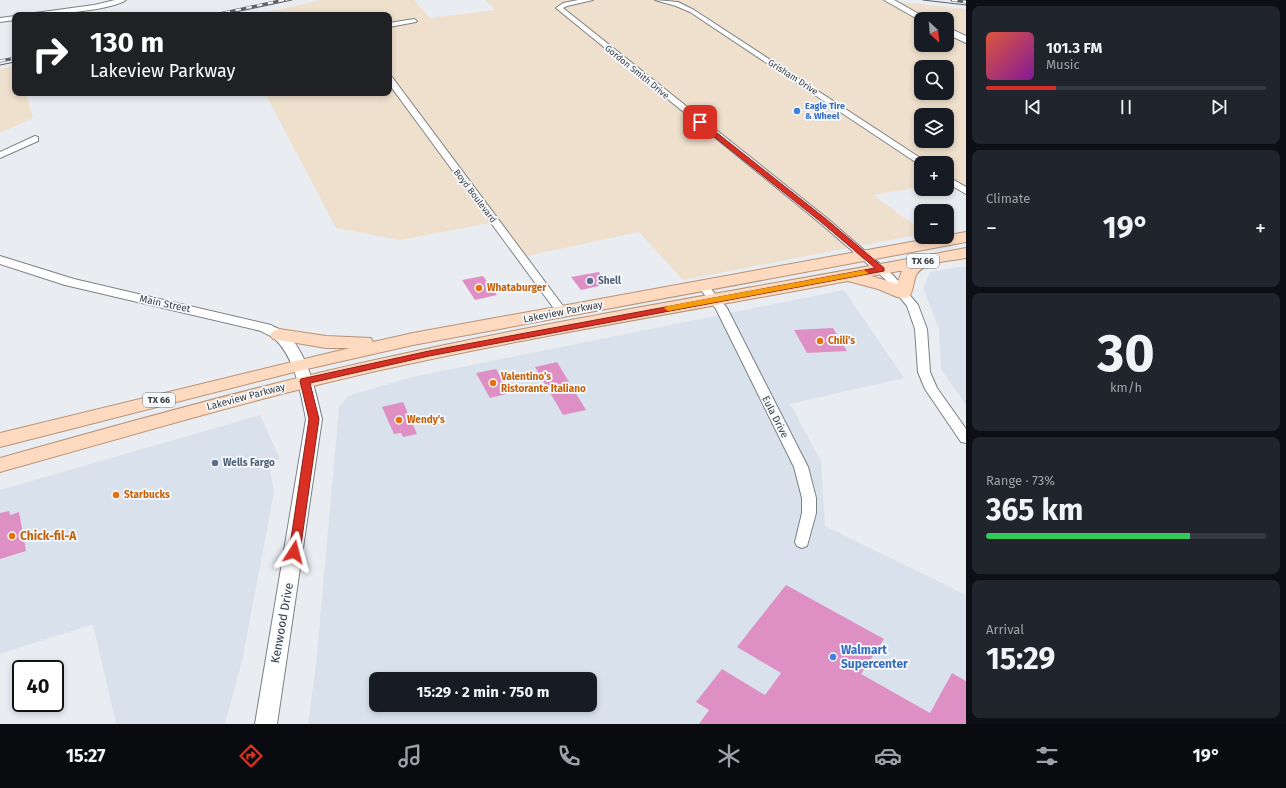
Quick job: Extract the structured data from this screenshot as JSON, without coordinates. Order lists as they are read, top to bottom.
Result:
{
  "streets": {
    "main road": ["TX 66", "Lakeview Parkway"],
    "street": [
      "Gordon Smith Drive",
      "Grisham Drive",
      "Boyd Boulevard",
      "Main Street",
      "Eula Drive",
      "Kenwood Drive"
    ]
  },
  "crossings": [
    ["Gordon Smith Drive", "Lakeview Parkway"],
    ["Boyd Boulevard", "Lakeview Parkway"],
    ["Lakeview Parkway", "Eula Drive"],
    ["Lakeview Parkway", "Kenwood Drive"]
  ],
  "places": [
    "Eagle Tire & Wheel",
    "Shell",
    "Whataburger",
    "Chili's",
    "Valentino's Ristorante Italiano",
    "Wendy's",
    "Wells Fargo",
    "Starbucks",
    "Chick-fil-A",
    "Walmart Supercenter"
  ],
  "north": "bottom right",
  "page": {
    "map_buttons": ["+", "−"],
    "turn": ["130 m", "Lakeview Parkway"],
    "song": ["101.3 FM", "Music"],
    "tile": [
      "Climate",
      ["30", "km/h"],
      ["Range · 73%", "365 km"],
      ["Arrival", "15:29"]
    ],
    "heat": ["−", "19°", "+"],
    "limit": "40",
    "trip": "15:29 · 2 min · 750 m",
    "tabs": ["15:27", "19°"]
  }
}
